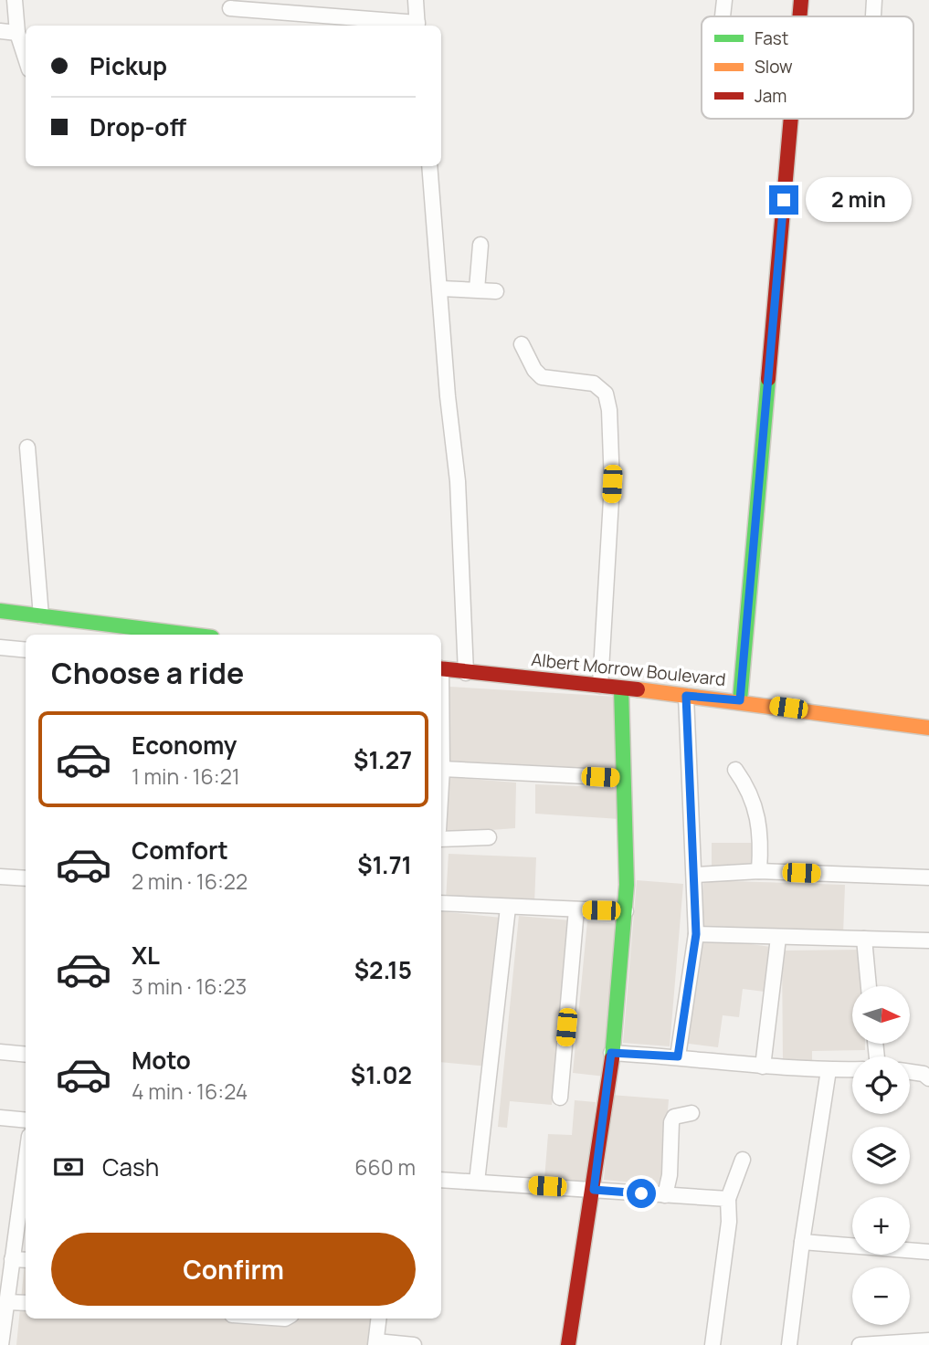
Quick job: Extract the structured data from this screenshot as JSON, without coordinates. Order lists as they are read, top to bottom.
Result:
{
  "streets": {
    "street": ["Albert Morrow Boulevard"]
  },
  "legend": ["Fast", "Slow", "Jam"],
  "north": "right",
  "page": {
    "banner": ["Pickup", "Drop-off"],
    "bubble": "2 min",
    "heading": "Choose a ride",
    "list": [
      {
        "name": "Economy",
        "note": "1 min · 16:21",
        "value": "$1.27"
      },
      {
        "name": "Comfort",
        "note": "2 min · 16:22",
        "value": "$1.71"
      },
      {
        "name": "XL",
        "note": "3 min · 16:23",
        "value": "$2.15"
      },
      {
        "name": "Moto",
        "note": "4 min · 16:24",
        "value": "$1.02"
      }
    ],
    "map_buttons": ["+", "−"],
    "pay": ["Cash", "660 m"],
    "buttons": "Confirm"
  }
}
